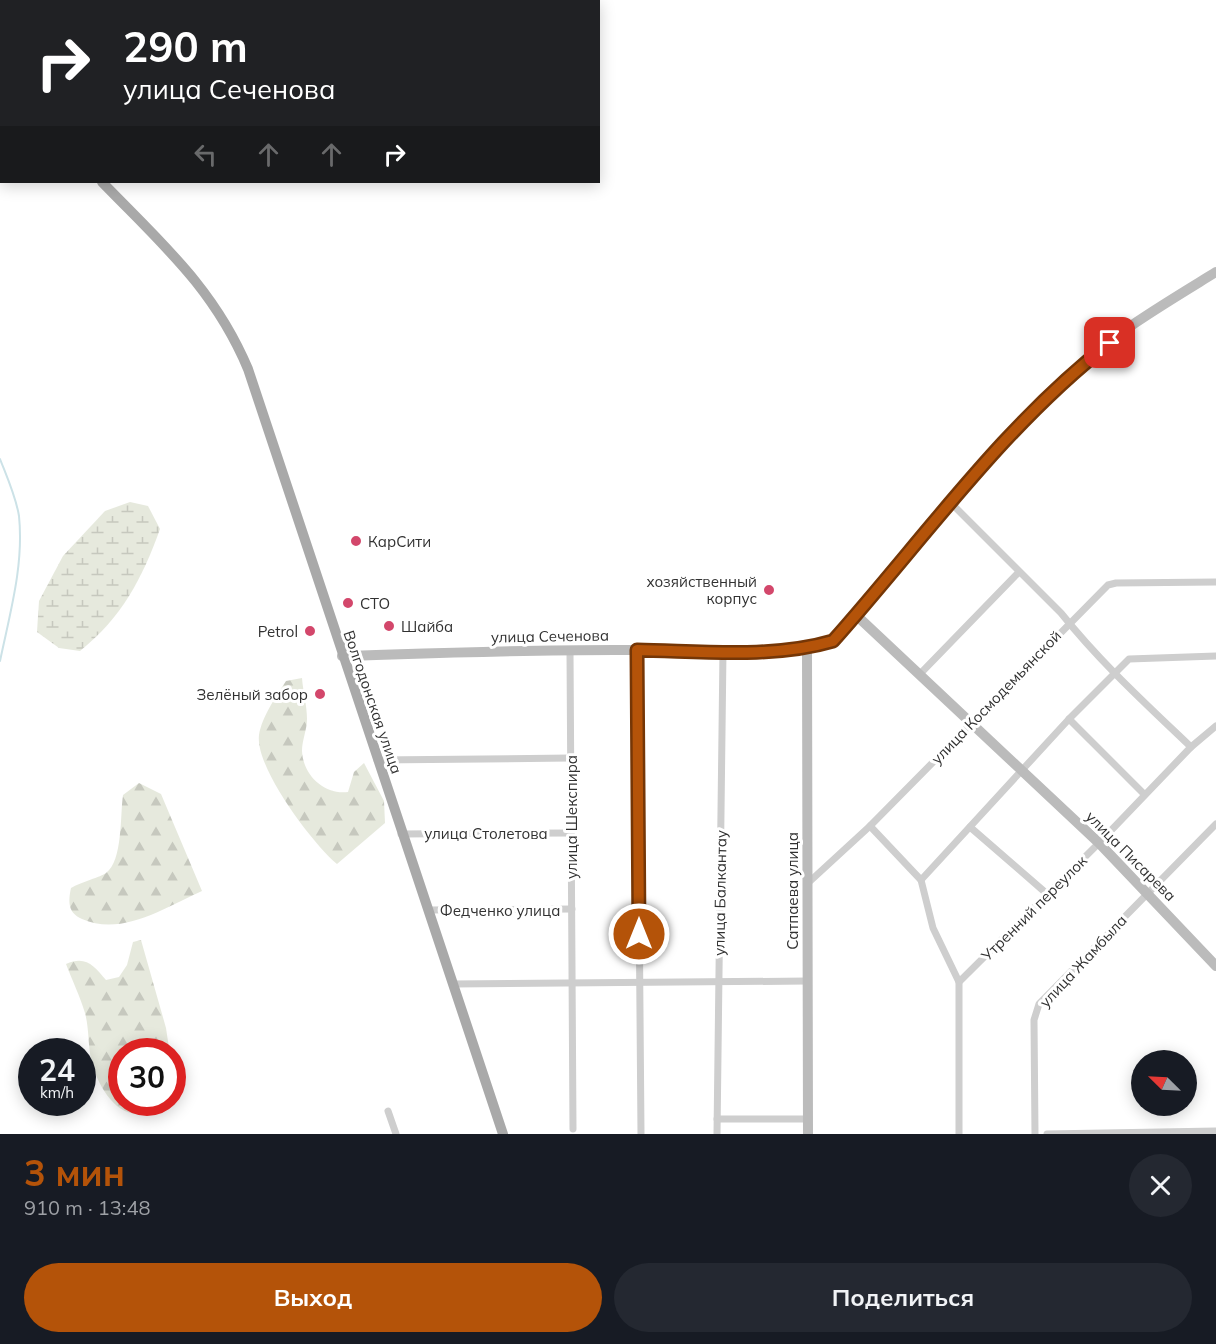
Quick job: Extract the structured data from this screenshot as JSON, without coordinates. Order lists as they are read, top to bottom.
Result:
{
  "streets": {
    "main road": ["Волгодонская улица"],
    "street": [
      "улица Сеченова",
      "улица Космодемьянской",
      "улица Шекспира",
      "улица Столетова",
      "улица Писарева",
      "Сатпаева улица",
      "улица Балкантау",
      "Утренний переулок",
      "Федченко улица",
      "улица Жамбыла"
    ]
  },
  "crossings": [
    ["улица Сеченова", "Волгодонская улица"],
    ["улица Сеченова", "улица Шекспира"],
    ["улица Сеченова", "улица Писарева"],
    ["улица Сеченова", "Сатпаева улица"],
    ["улица Сеченова", "улица Балкантау"],
    ["улица Космодемьянской", "улица Писарева"],
    ["улица Космодемьянской", "Сатпаева улица"],
    ["Волгодонская улица", "улица Столетова"],
    ["Волгодонская улица", "Федченко улица"],
    ["улица Шекспира", "улица Столетова"],
    ["улица Шекспира", "Федченко улица"],
    ["улица Писарева", "Утренний переулок"],
    ["улица Писарева", "улица Жамбыла"]
  ],
  "places": [
    "КарСити",
    "хозяйственный корпус",
    "СТО",
    "Шайба",
    "Petrol",
    "Зелёный забор"
  ],
  "north": "top left",
  "page": {
    "turn": ["290 m", "улица Сеченова"],
    "speed": "24 km/h",
    "limit": "30",
    "heading": ["3 мин", "910 m · 13:48"],
    "buttons": ["Выход", "Поделиться"]
  }
}
